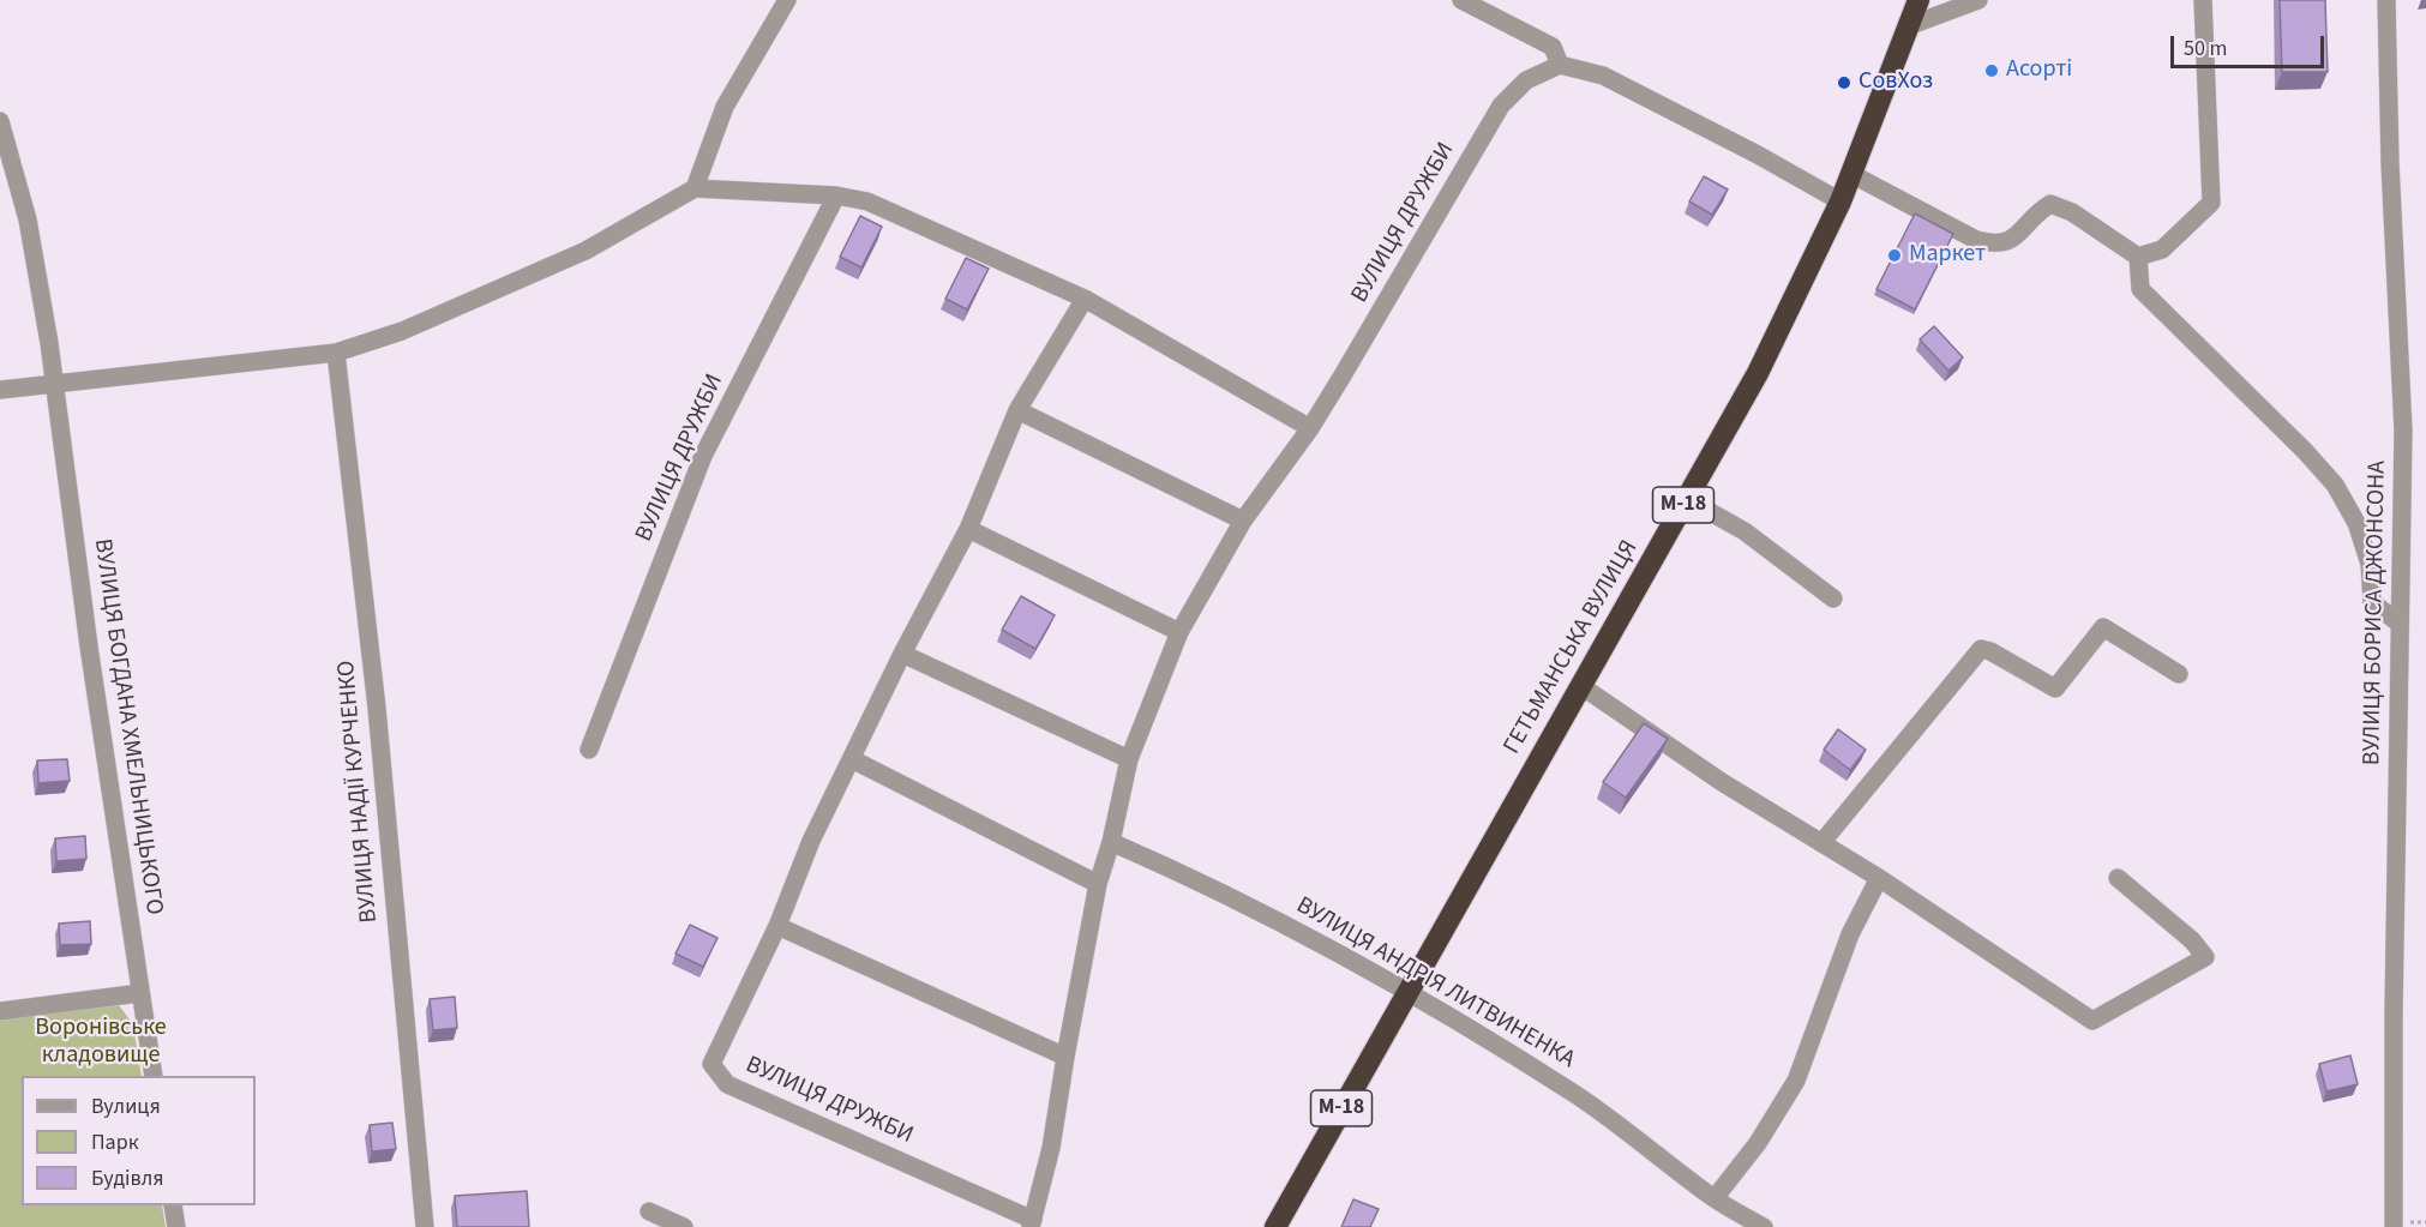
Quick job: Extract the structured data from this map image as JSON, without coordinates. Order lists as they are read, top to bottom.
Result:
{
  "streets": {
    "highway": ["М-18", "ГЕТЬМАНСЬКА ВУЛИЦЯ"],
    "street": [
      "ВУЛИЦЯ ДРУЖБИ",
      "ВУЛИЦЯ БОРИСА ДЖОНСОНА",
      "ВУЛИЦЯ БОГДАНА ХМЕЛЬНИЦЬКОГО",
      "ВУЛИЦЯ НАДІЇ КУРЧЕНКО",
      "ВУЛИЦЯ АНДРІЯ ЛИТВИНЕНКА"
    ]
  },
  "crossings": [
    ["ВУЛИЦЯ ДРУЖБИ", "ВУЛИЦЯ АНДРІЯ ЛИТВИНЕНКА"],
    ["ГЕТЬМАНСЬКА ВУЛИЦЯ", "ВУЛИЦЯ АНДРІЯ ЛИТВИНЕНКА"]
  ],
  "parks": ["Воронівське кладовище"],
  "places": ["Асорті", "СовХоз", "Маркет"],
  "legend": ["Вулиця", "Парк", "Будівля"],
  "scale_bar": "50 m"
}
